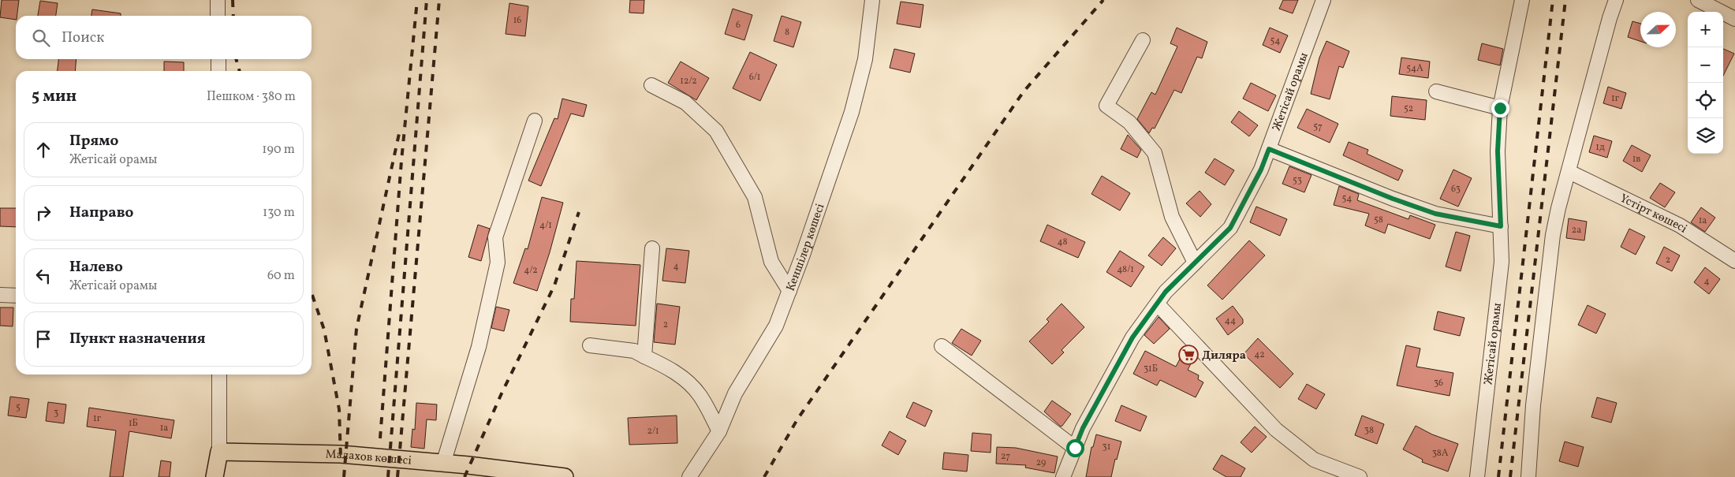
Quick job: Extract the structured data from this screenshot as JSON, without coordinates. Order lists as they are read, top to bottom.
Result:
{
  "streets": {
    "main road": ["Малахов көшесі"],
    "street": ["Жетісай орамы", "Үстірт көшесі", "Кеншілер көшесі"]
  },
  "places": {
    "supermarket": ["Диляра"]
  },
  "house_numbers": [
    "16",
    "6",
    "8",
    "54",
    "54А",
    "6/1",
    "12/2",
    "1г",
    "52",
    "57",
    "1д",
    "1в",
    "53",
    "63",
    "54",
    "58",
    "1а",
    "4/1",
    "2а",
    "48",
    "2",
    "4",
    "48/1",
    "4/2",
    "4",
    "44",
    "2",
    "42",
    "31Б",
    "36",
    "5",
    "3",
    "1г",
    "1Б",
    "1а",
    "38",
    "2/1",
    "31",
    "38А",
    "27",
    "29"
  ],
  "north": "right",
  "page": {
    "map_buttons": ["+", "−"],
    "search": "Поиск",
    "heading": ["5 мин", "Пешком · 380 m"],
    "list": [
      ["Прямо", "Жетісай орамы", "190 m"],
      ["Направо", "130 m"],
      ["Налево", "Жетісай орамы", "60 m"],
      "Пункт назначения"
    ]
  }
}
